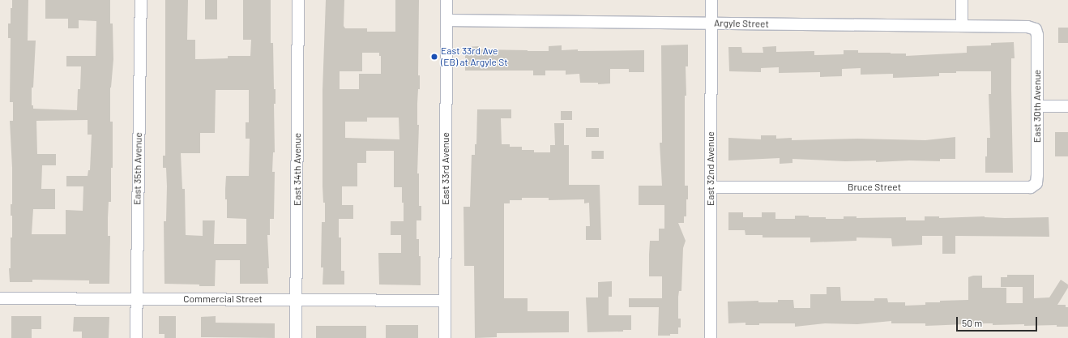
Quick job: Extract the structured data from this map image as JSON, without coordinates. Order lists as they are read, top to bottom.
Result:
{
  "streets": {
    "street": [
      "Argyle Street",
      "East 30th Avenue",
      "East 35th Avenue",
      "East 33rd Avenue",
      "East 32nd Avenue",
      "East 34th Avenue",
      "Bruce Street",
      "Commercial Street"
    ]
  },
  "crossings": [
    ["Argyle Street", "East 30th Avenue"],
    ["Argyle Street", "East 33rd Avenue"],
    ["Argyle Street", "East 32nd Avenue"],
    ["East 30th Avenue", "Bruce Street"],
    ["East 35th Avenue", "Commercial Street"],
    ["East 33rd Avenue", "Commercial Street"],
    ["East 32nd Avenue", "Bruce Street"],
    ["East 34th Avenue", "Commercial Street"]
  ],
  "places": ["East 33rd Ave (EB) at Argyle St"],
  "scale_bar": "50 m"
}
